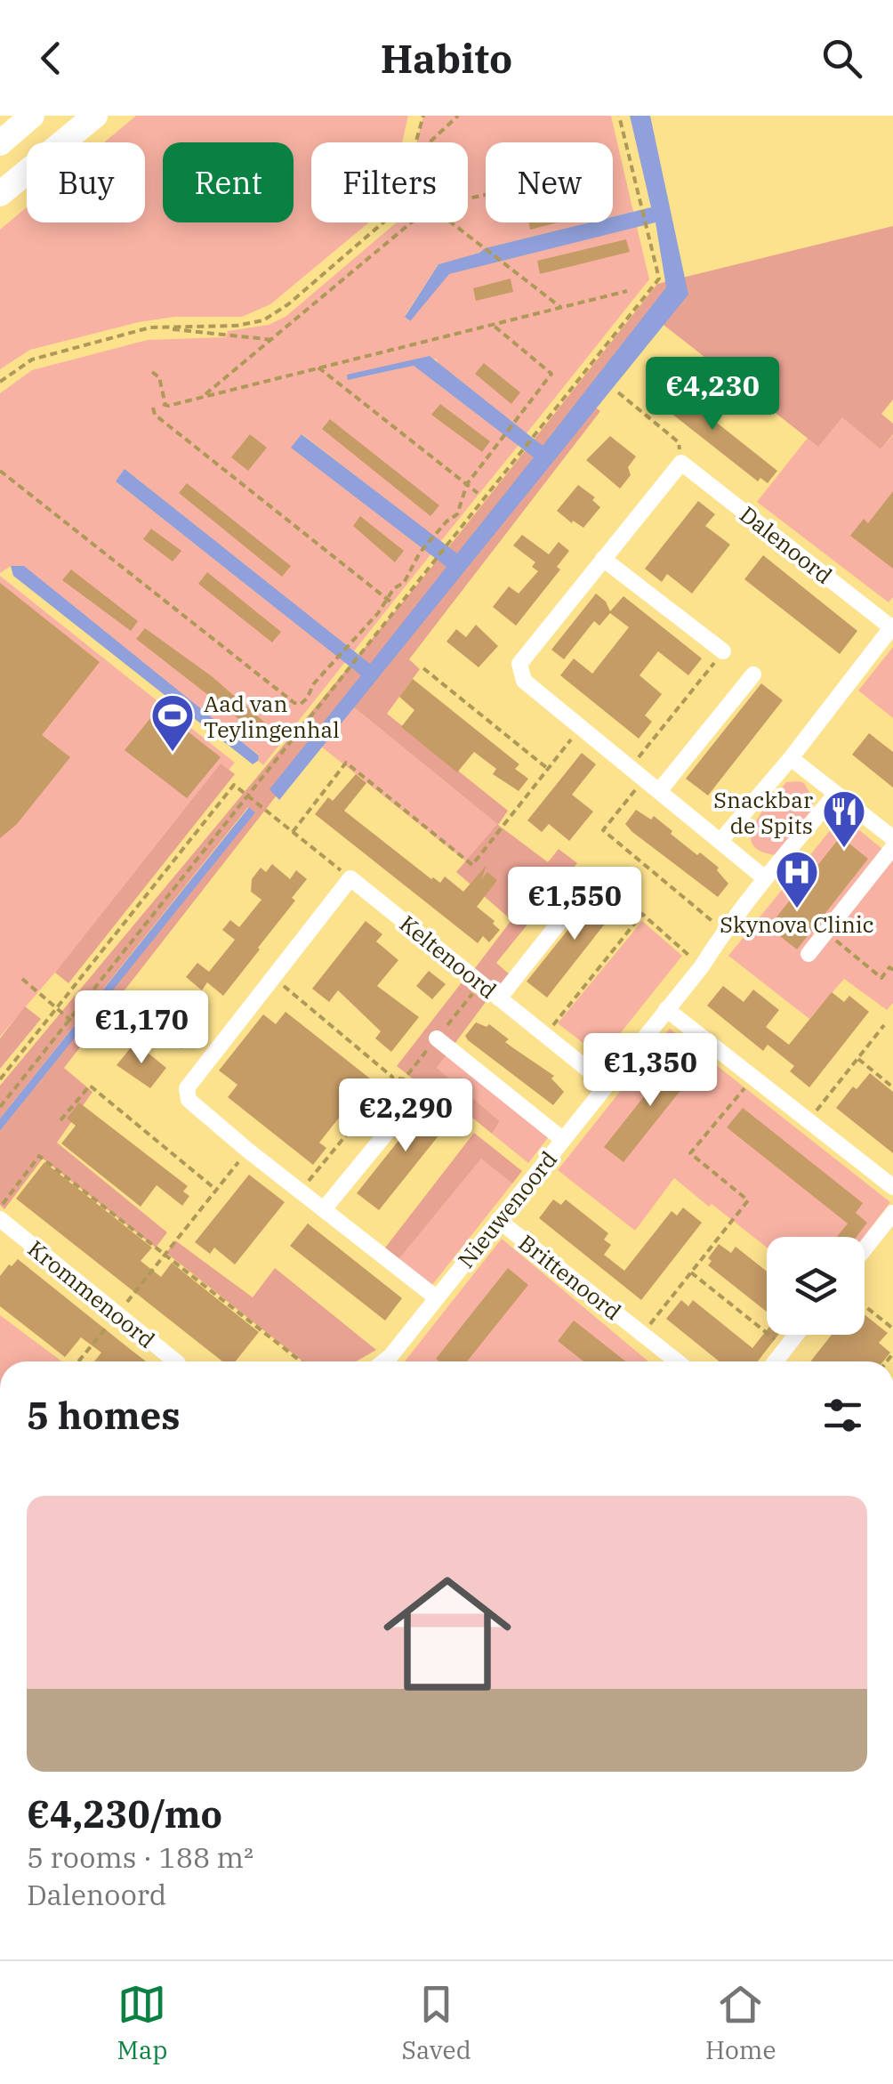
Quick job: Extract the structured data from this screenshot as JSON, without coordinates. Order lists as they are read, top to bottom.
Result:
{
  "streets": {
    "street": [
      "Dalenoord",
      "Keltenoord",
      "Nieuwenoord",
      "Brittenoord",
      "Krommenoord"
    ]
  },
  "crossings": [
    ["Keltenoord", "Nieuwenoord"],
    ["Nieuwenoord", "Brittenoord"]
  ],
  "places": {
    "sports": ["Aad van Teylingenhal"],
    "restaurant": ["Snackbar de Spits"],
    "hospital": ["Skynova Clinic"]
  },
  "page": {
    "header": "Habito",
    "chip": [
      "Buy",
      "Rent",
      "Filters",
      "New"
    ],
    "price": [
      "€4,230",
      "€1,550",
      "€1,170",
      "€1,350",
      "€2,290"
    ],
    "heading": "5 homes",
    "list": [
      {
        "name": "€4,230/mo",
        "note": "5 rooms · 188 m² · Dalenoord"
      }
    ],
    "tabs": ["Map", "Saved", "Home"]
  }
}
